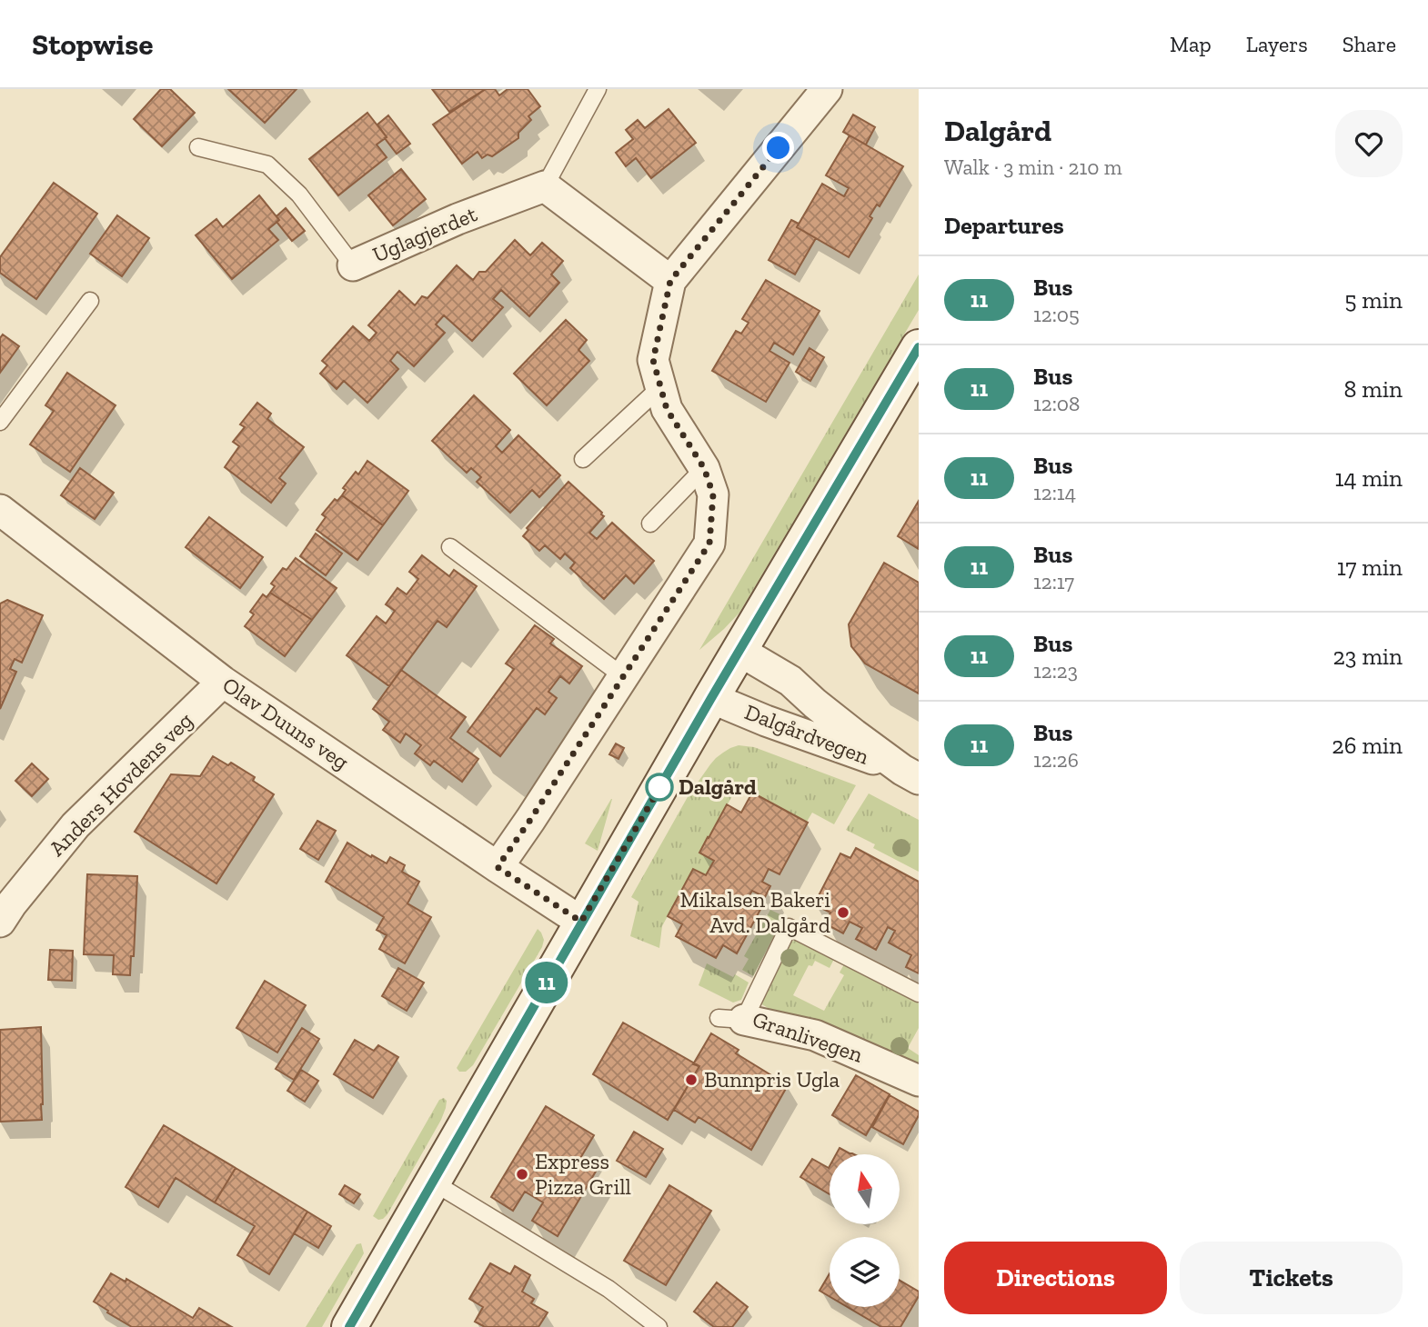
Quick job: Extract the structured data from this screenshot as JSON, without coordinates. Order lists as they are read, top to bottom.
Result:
{
  "streets": {
    "street": [
      "Uglagjerdet",
      "Olav Duuns veg",
      "Dalgårdvegen",
      "Anders Hovdens veg",
      "Granlivegen"
    ]
  },
  "crossings": [
    ["Olav Duuns veg", "Anders Hovdens veg"]
  ],
  "places": [
    "Dalgård",
    "Mikalsen Bakeri Avd. Dalgård",
    "Bunnpris Ugla",
    "Express Pizza Grill"
  ],
  "lines": ["bus line 11"],
  "north": "top",
  "page": {
    "header": "Stopwise",
    "nav": ["Map", "Layers", "Share"],
    "on_map": "11",
    "heading": [
      ["Dalgård", "Walk · 3 min · 210 m"],
      "Departures"
    ],
    "list": [
      {
        "mark": "11",
        "name": "Bus",
        "note": "12:05",
        "value": "5 min"
      },
      {
        "mark": "11",
        "name": "Bus",
        "note": "12:08",
        "value": "8 min"
      },
      {
        "mark": "11",
        "name": "Bus",
        "note": "12:14",
        "value": "14 min"
      },
      {
        "mark": "11",
        "name": "Bus",
        "note": "12:17",
        "value": "17 min"
      },
      {
        "mark": "11",
        "name": "Bus",
        "note": "12:23",
        "value": "23 min"
      },
      {
        "mark": "11",
        "name": "Bus",
        "note": "12:26",
        "value": "26 min"
      }
    ],
    "buttons": ["Directions", "Tickets"]
  }
}
